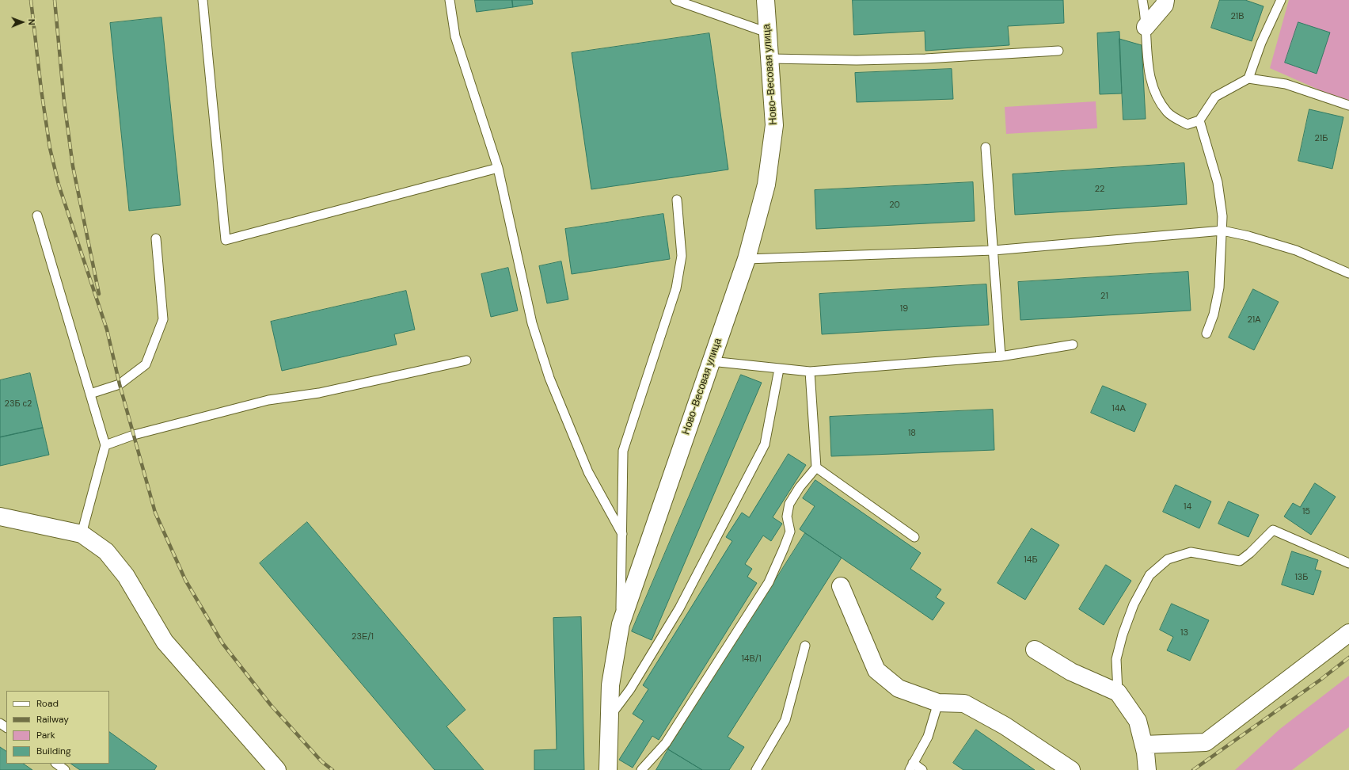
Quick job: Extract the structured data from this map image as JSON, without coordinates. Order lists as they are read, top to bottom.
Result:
{
  "streets": {
    "street": ["Ново-Весовая улица"]
  },
  "house_numbers": [
    "21В",
    "21Б",
    "22",
    "20",
    "21",
    "19",
    "21А",
    "23Б с2",
    "14А",
    "18",
    "14",
    "15",
    "14Б",
    "13Б",
    "13",
    "23Е/1",
    "14В/1"
  ],
  "legend": [
    "Road",
    "Railway",
    "Park",
    "Building"
  ],
  "north": "right"
}
